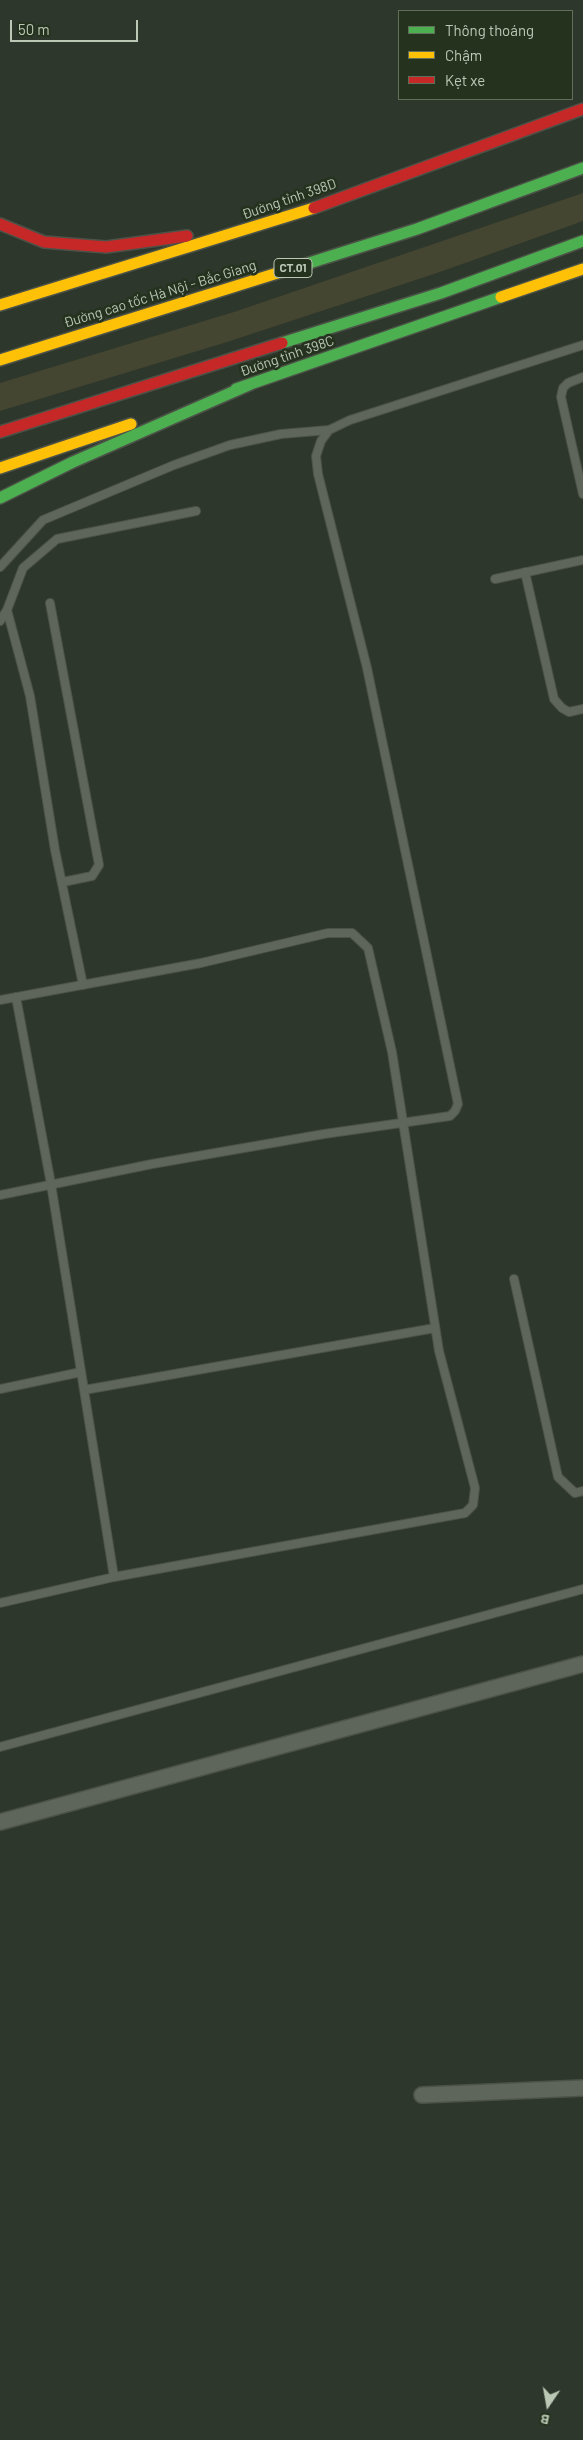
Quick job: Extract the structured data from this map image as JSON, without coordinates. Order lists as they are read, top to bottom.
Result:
{
  "streets": {
    "main road": [
      "Đường tỉnh 398D",
      "CT.01",
      "Đường cao tốc Hà Nội - Bắc Giang",
      "Đường tỉnh 398C"
    ]
  },
  "legend": ["Thông thoáng", "Chậm", "Kẹt xe"],
  "scale_bar": "50 m",
  "north": "bottom"
}
